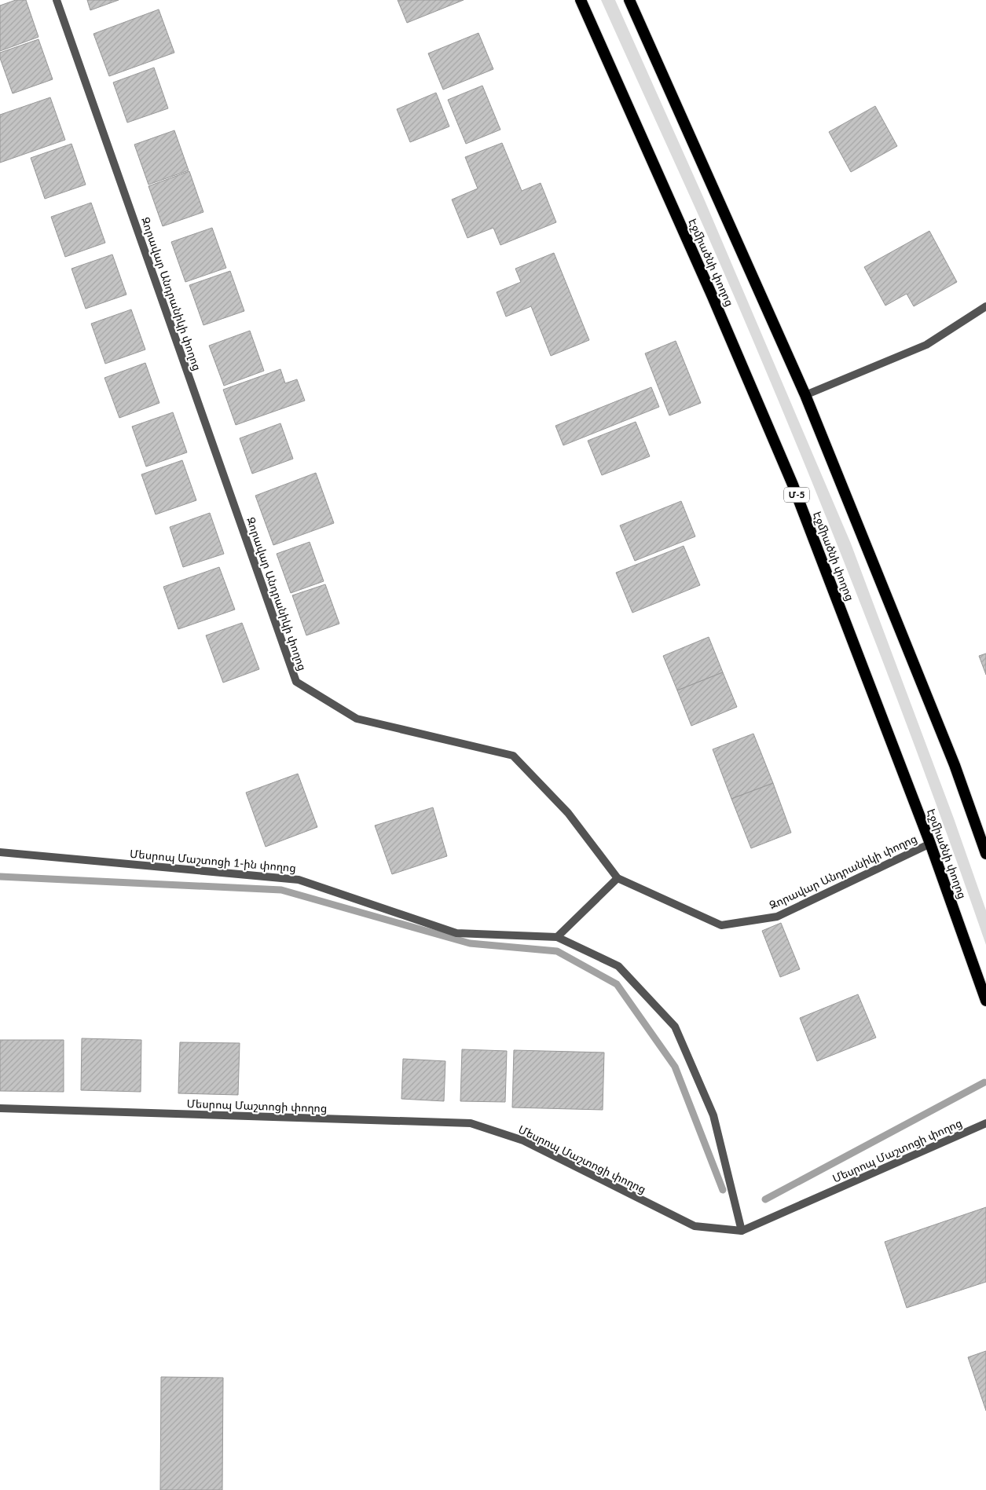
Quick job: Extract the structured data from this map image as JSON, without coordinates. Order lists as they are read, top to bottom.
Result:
{
  "streets": {
    "highway": ["Էջմիածնի փողոց", "Մ-5"],
    "street": ["Զորավար Անդրանիկի փողոց", "Մեսրոպ Մաշտոցի 1-ին փողոց", "Մեսրոպ Մաշտոցի փողոց"]
  },
  "crossings": [
    ["Էջմիածնի փողոց", "Զորավար Անդրանիկի փողոց"]
  ]
}
